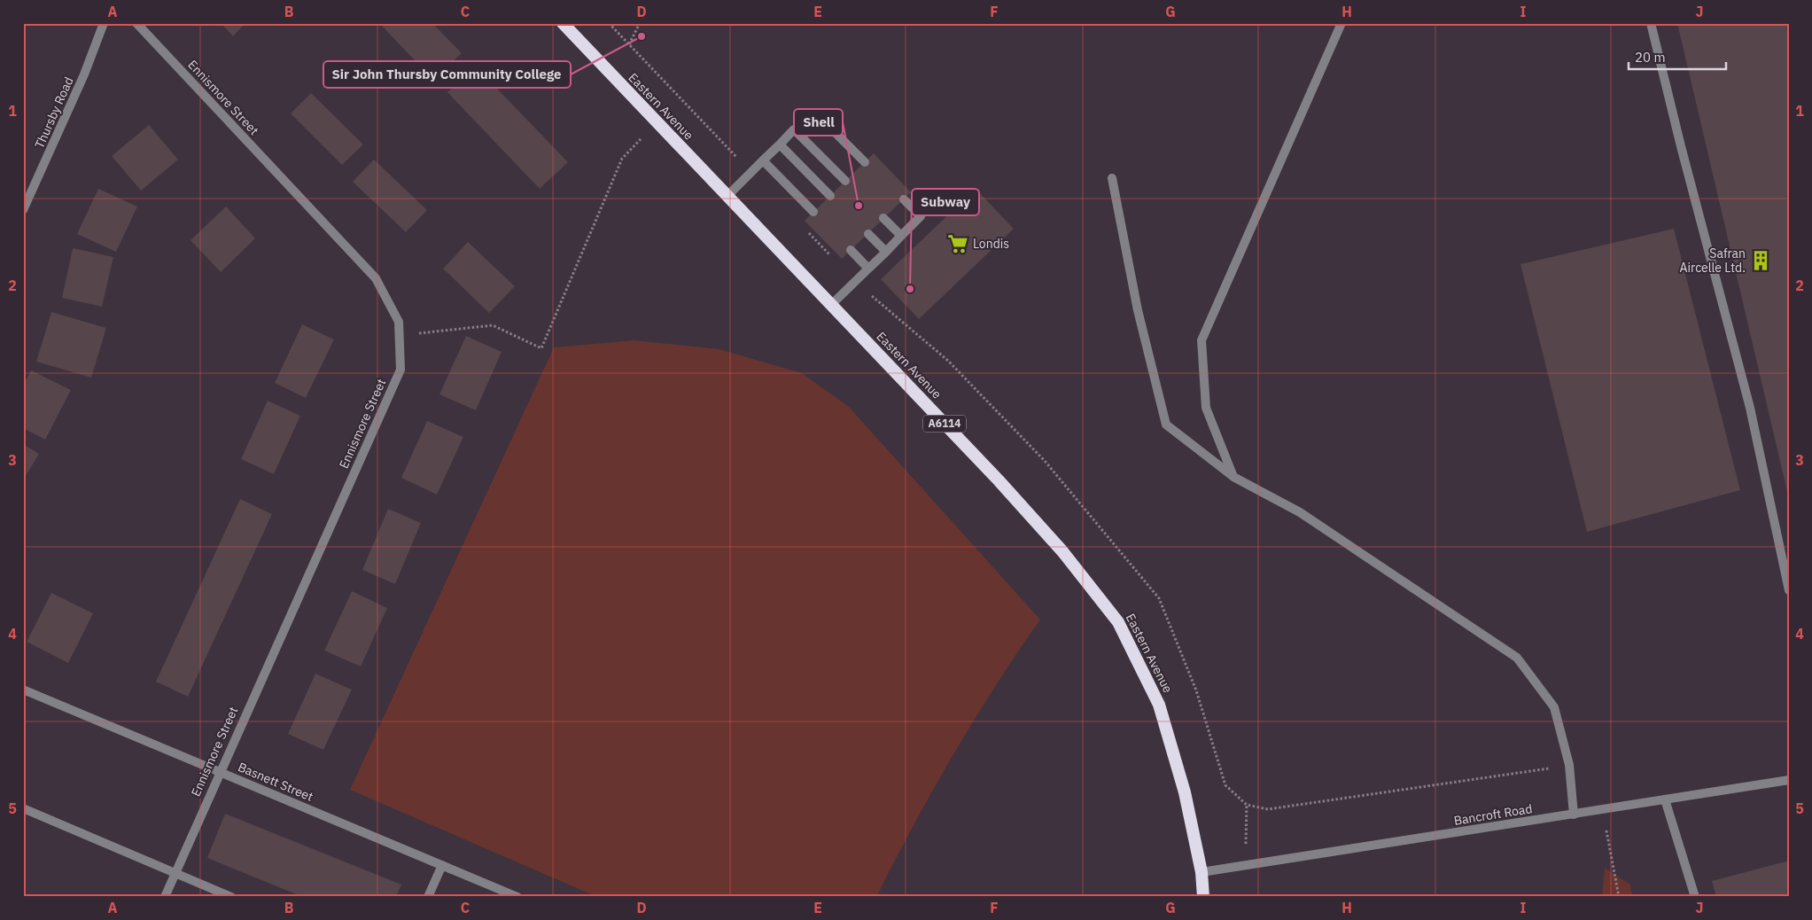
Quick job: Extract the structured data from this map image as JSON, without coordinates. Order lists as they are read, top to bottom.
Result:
{
  "streets": {
    "highway": ["Eastern Avenue", "A6114"],
    "street": [
      "Ennismore Street",
      "Thursby Road",
      "Basnett Street",
      "Bancroft Road"
    ]
  },
  "crossings": [
    ["Ennismore Street", "Basnett Street"],
    ["Eastern Avenue", "Bancroft Road"]
  ],
  "places": {
    "other": ["Sir John Thursby Community College", "Shell", "Subway"],
    "supermarket": ["Londis"],
    "building": ["Safran Aircelle Ltd."]
  },
  "scale_bar": "20 m",
  "grid": {
    "columns": [
      "A",
      "B",
      "C",
      "D",
      "E",
      "F",
      "G",
      "H",
      "I",
      "J"
    ],
    "rows": [
      "1",
      "2",
      "3",
      "4",
      "5"
    ]
  }
}
